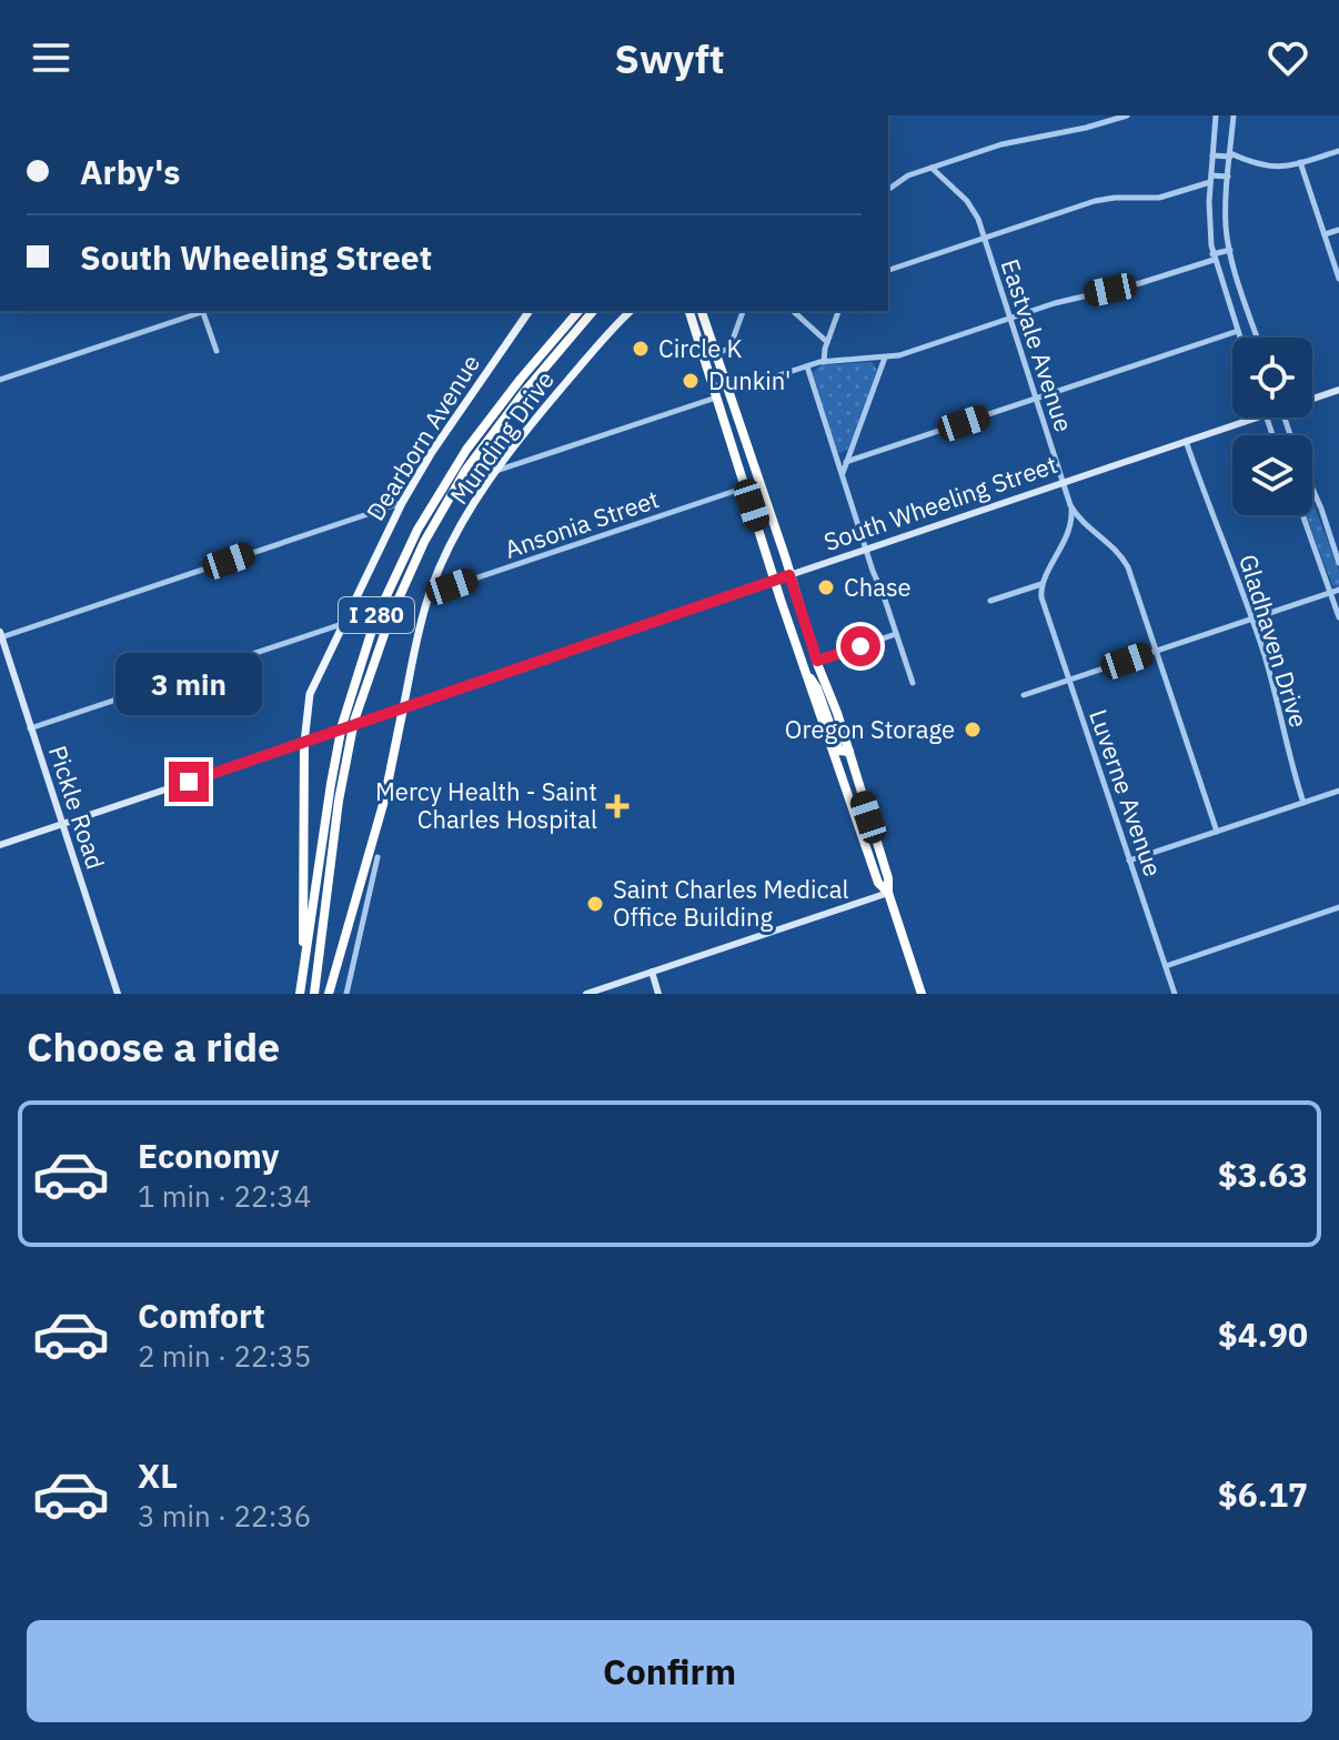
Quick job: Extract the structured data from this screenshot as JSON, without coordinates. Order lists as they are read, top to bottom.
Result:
{
  "streets": {
    "highway": ["I 280"],
    "main road": ["Dearborn Avenue", "Munding Drive", "South Wheeling Street"],
    "street": [
      "Eastvale Avenue",
      "Ansonia Street",
      "Gladhaven Drive",
      "Luverne Avenue",
      "Pickle Road"
    ]
  },
  "crossings": [
    ["Eastvale Avenue", "South Wheeling Street"],
    ["Dearborn Avenue", "South Wheeling Street"],
    ["Munding Drive", "South Wheeling Street"],
    ["Munding Drive", "Ansonia Street"],
    ["South Wheeling Street", "Gladhaven Drive"],
    ["South Wheeling Street", "Pickle Road"]
  ],
  "places": {
    "other": [
      "Circle K",
      "Dunkin'",
      "Chase",
      "Oregon Storage",
      "Saint Charles Medical Office Building"
    ],
    "health": ["Mercy Health - Saint Charles Hospital"]
  },
  "page": {
    "header": "Swyft",
    "banner": ["Arby's", "South Wheeling Street"],
    "bubble": "3 min",
    "heading": "Choose a ride",
    "list": [
      {
        "name": "Economy",
        "note": "1 min · 22:34",
        "value": "$3.63"
      },
      {
        "name": "Comfort",
        "note": "2 min · 22:35",
        "value": "$4.90"
      },
      {
        "name": "XL",
        "note": "3 min · 22:36",
        "value": "$6.17"
      }
    ],
    "buttons": "Confirm"
  }
}
